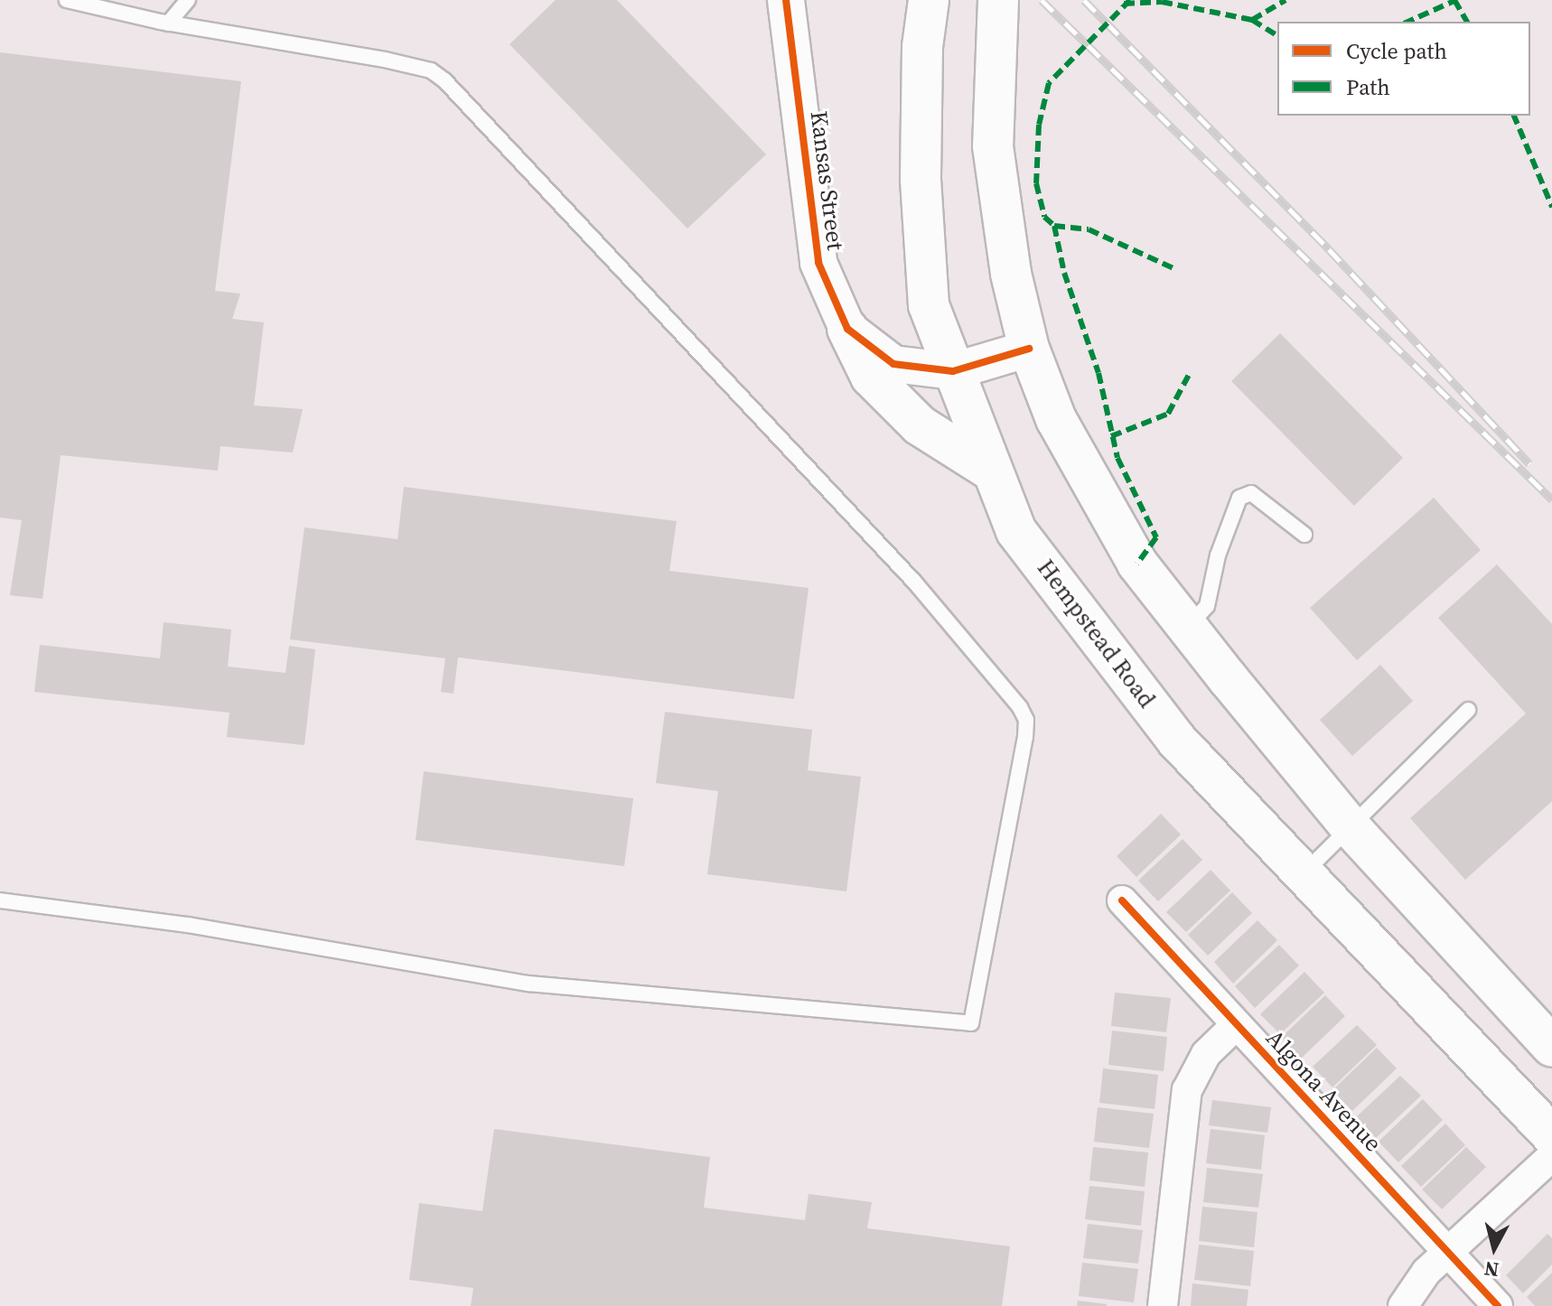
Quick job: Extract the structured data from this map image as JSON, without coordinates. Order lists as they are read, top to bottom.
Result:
{
  "streets": {
    "main road": ["Hempstead Road"],
    "street": ["Kansas Street", "Algona Avenue"]
  },
  "crossings": [
    ["Kansas Street", "Hempstead Road"]
  ],
  "legend": ["Cycle path", "Path"],
  "north": "bottom"
}
